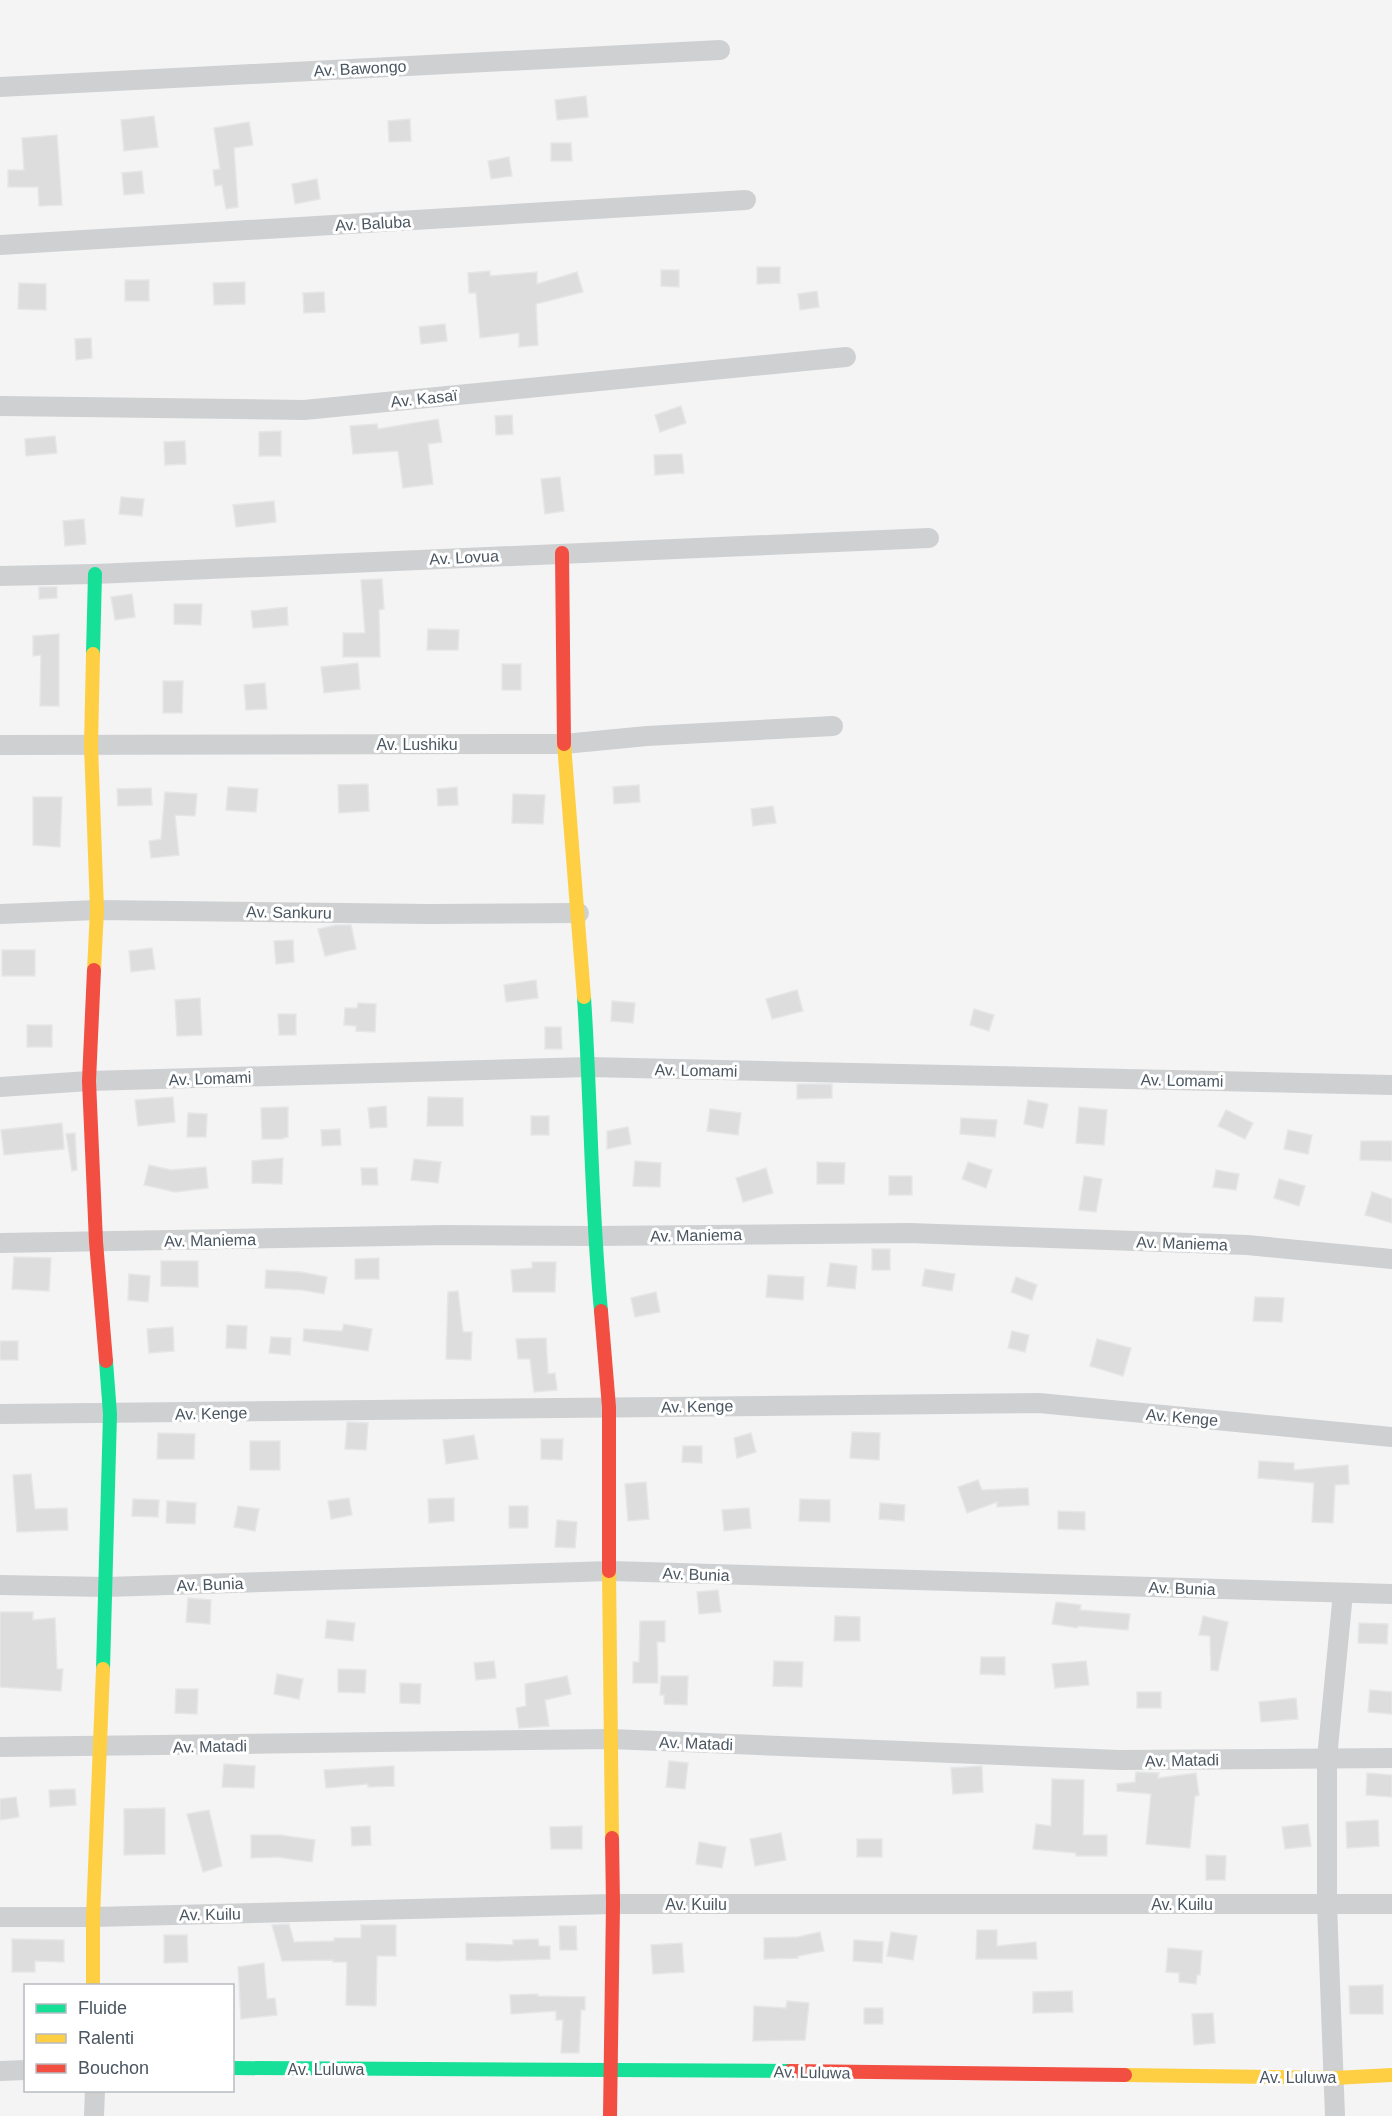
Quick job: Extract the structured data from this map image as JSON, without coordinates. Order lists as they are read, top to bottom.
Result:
{
  "streets": {
    "street": [
      "Av. Bawongo",
      "Av. Baluba",
      "Av. Kasaï",
      "Av. Lovua",
      "Av. Lushiku",
      "Av. Sankuru",
      "Av. Lomami",
      "Av. Maniema",
      "Av. Kenge",
      "Av. Bunia",
      "Av. Matadi",
      "Av. Kuilu",
      "Av. Luluwa"
    ]
  },
  "legend": ["Fluide", "Ralenti", "Bouchon"]
}
